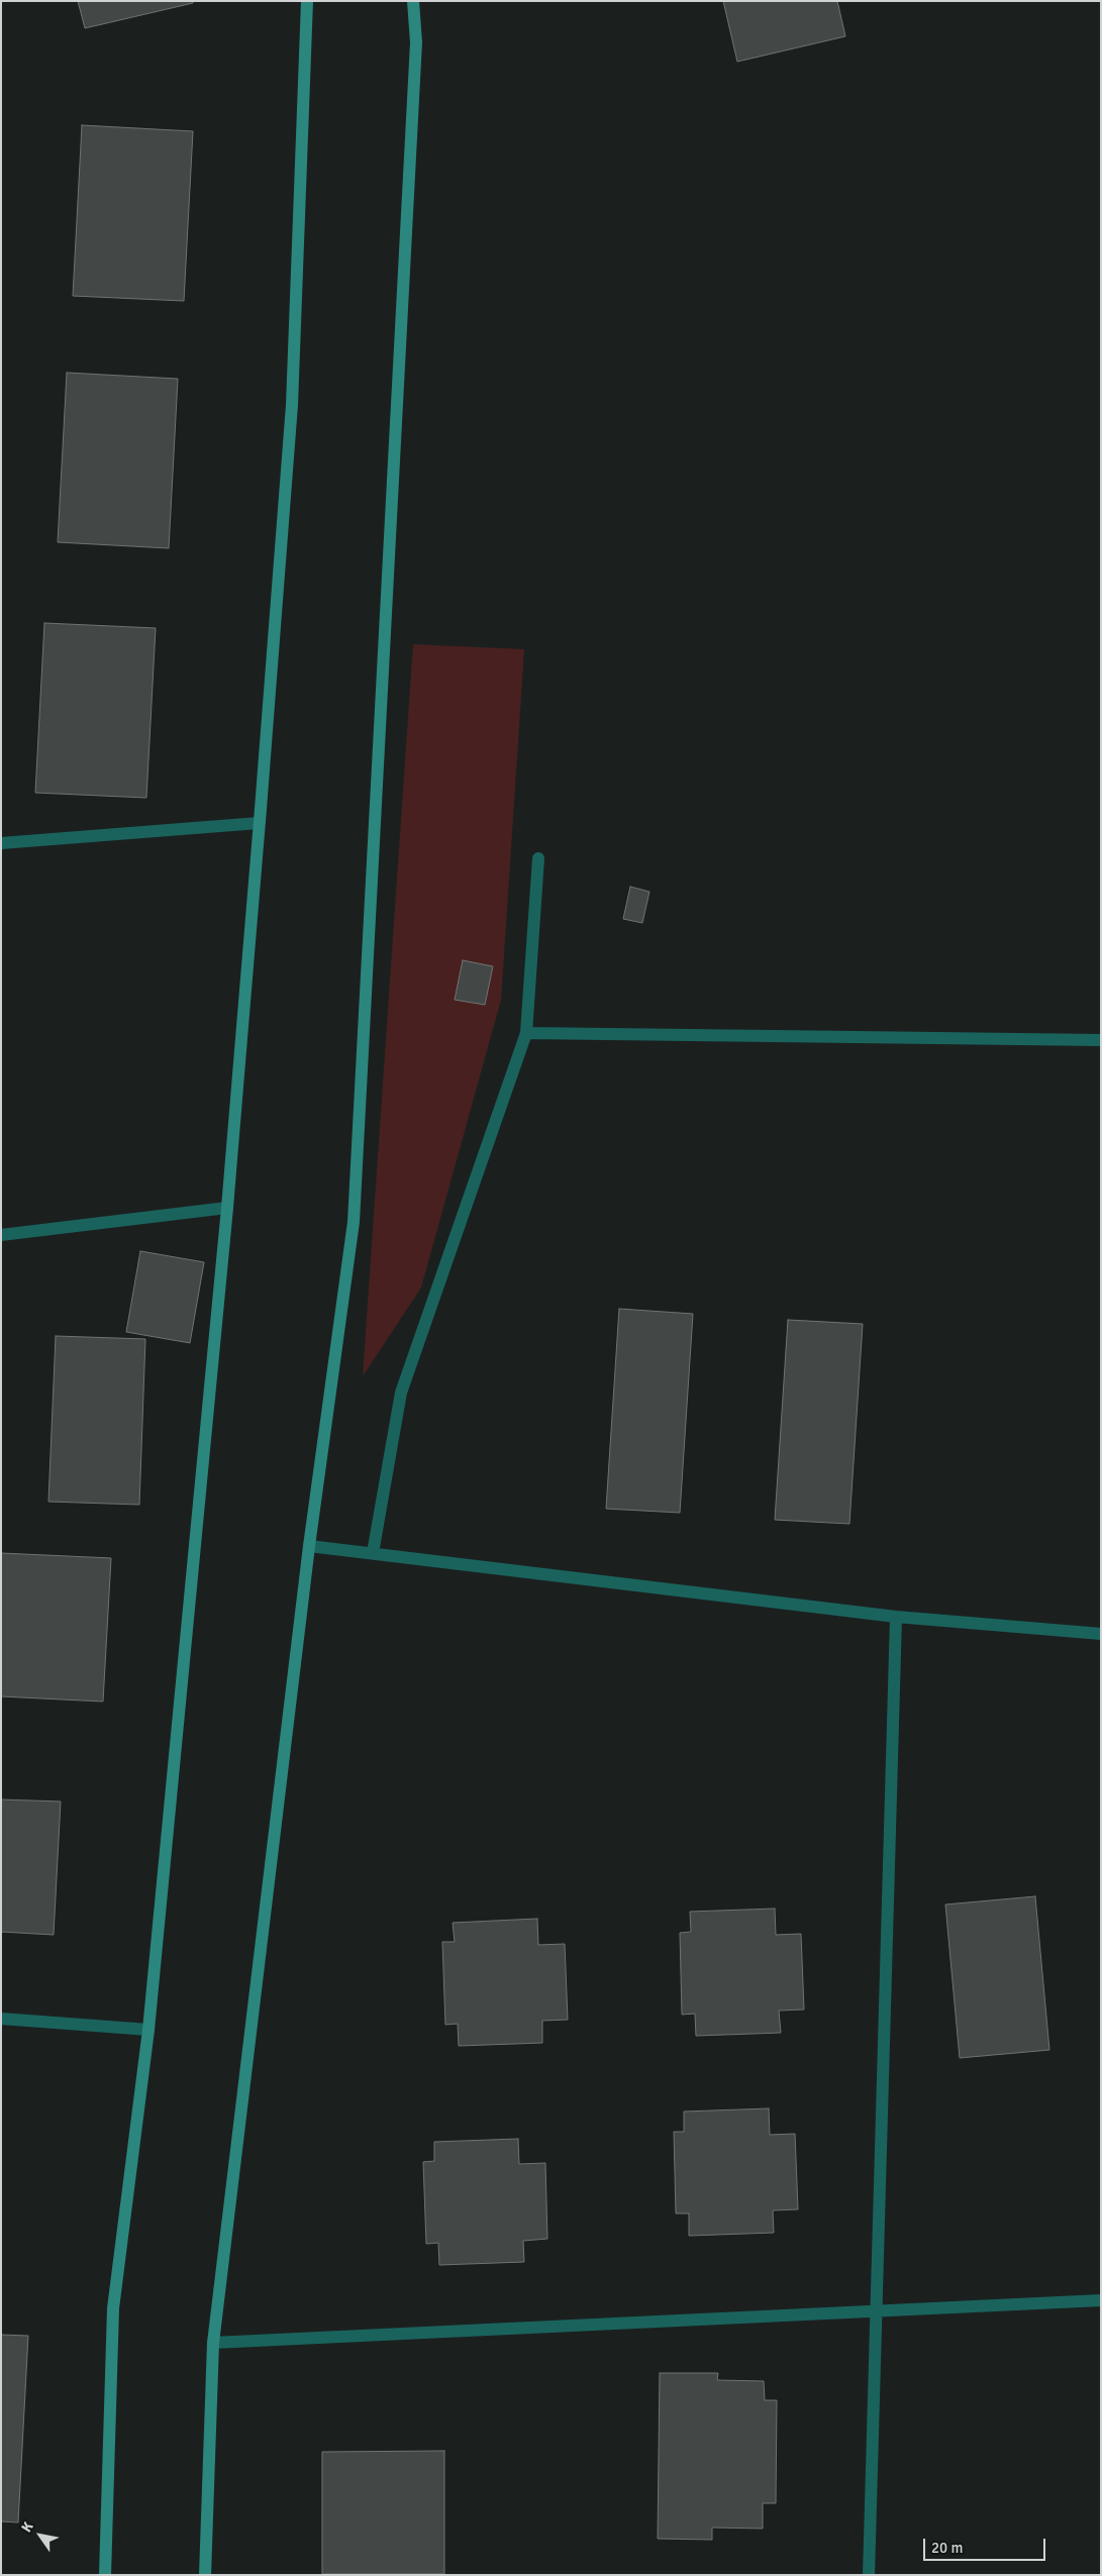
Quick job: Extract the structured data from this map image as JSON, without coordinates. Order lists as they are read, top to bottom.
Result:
{
  "scale_bar": "20 m",
  "north": "top left"
}
